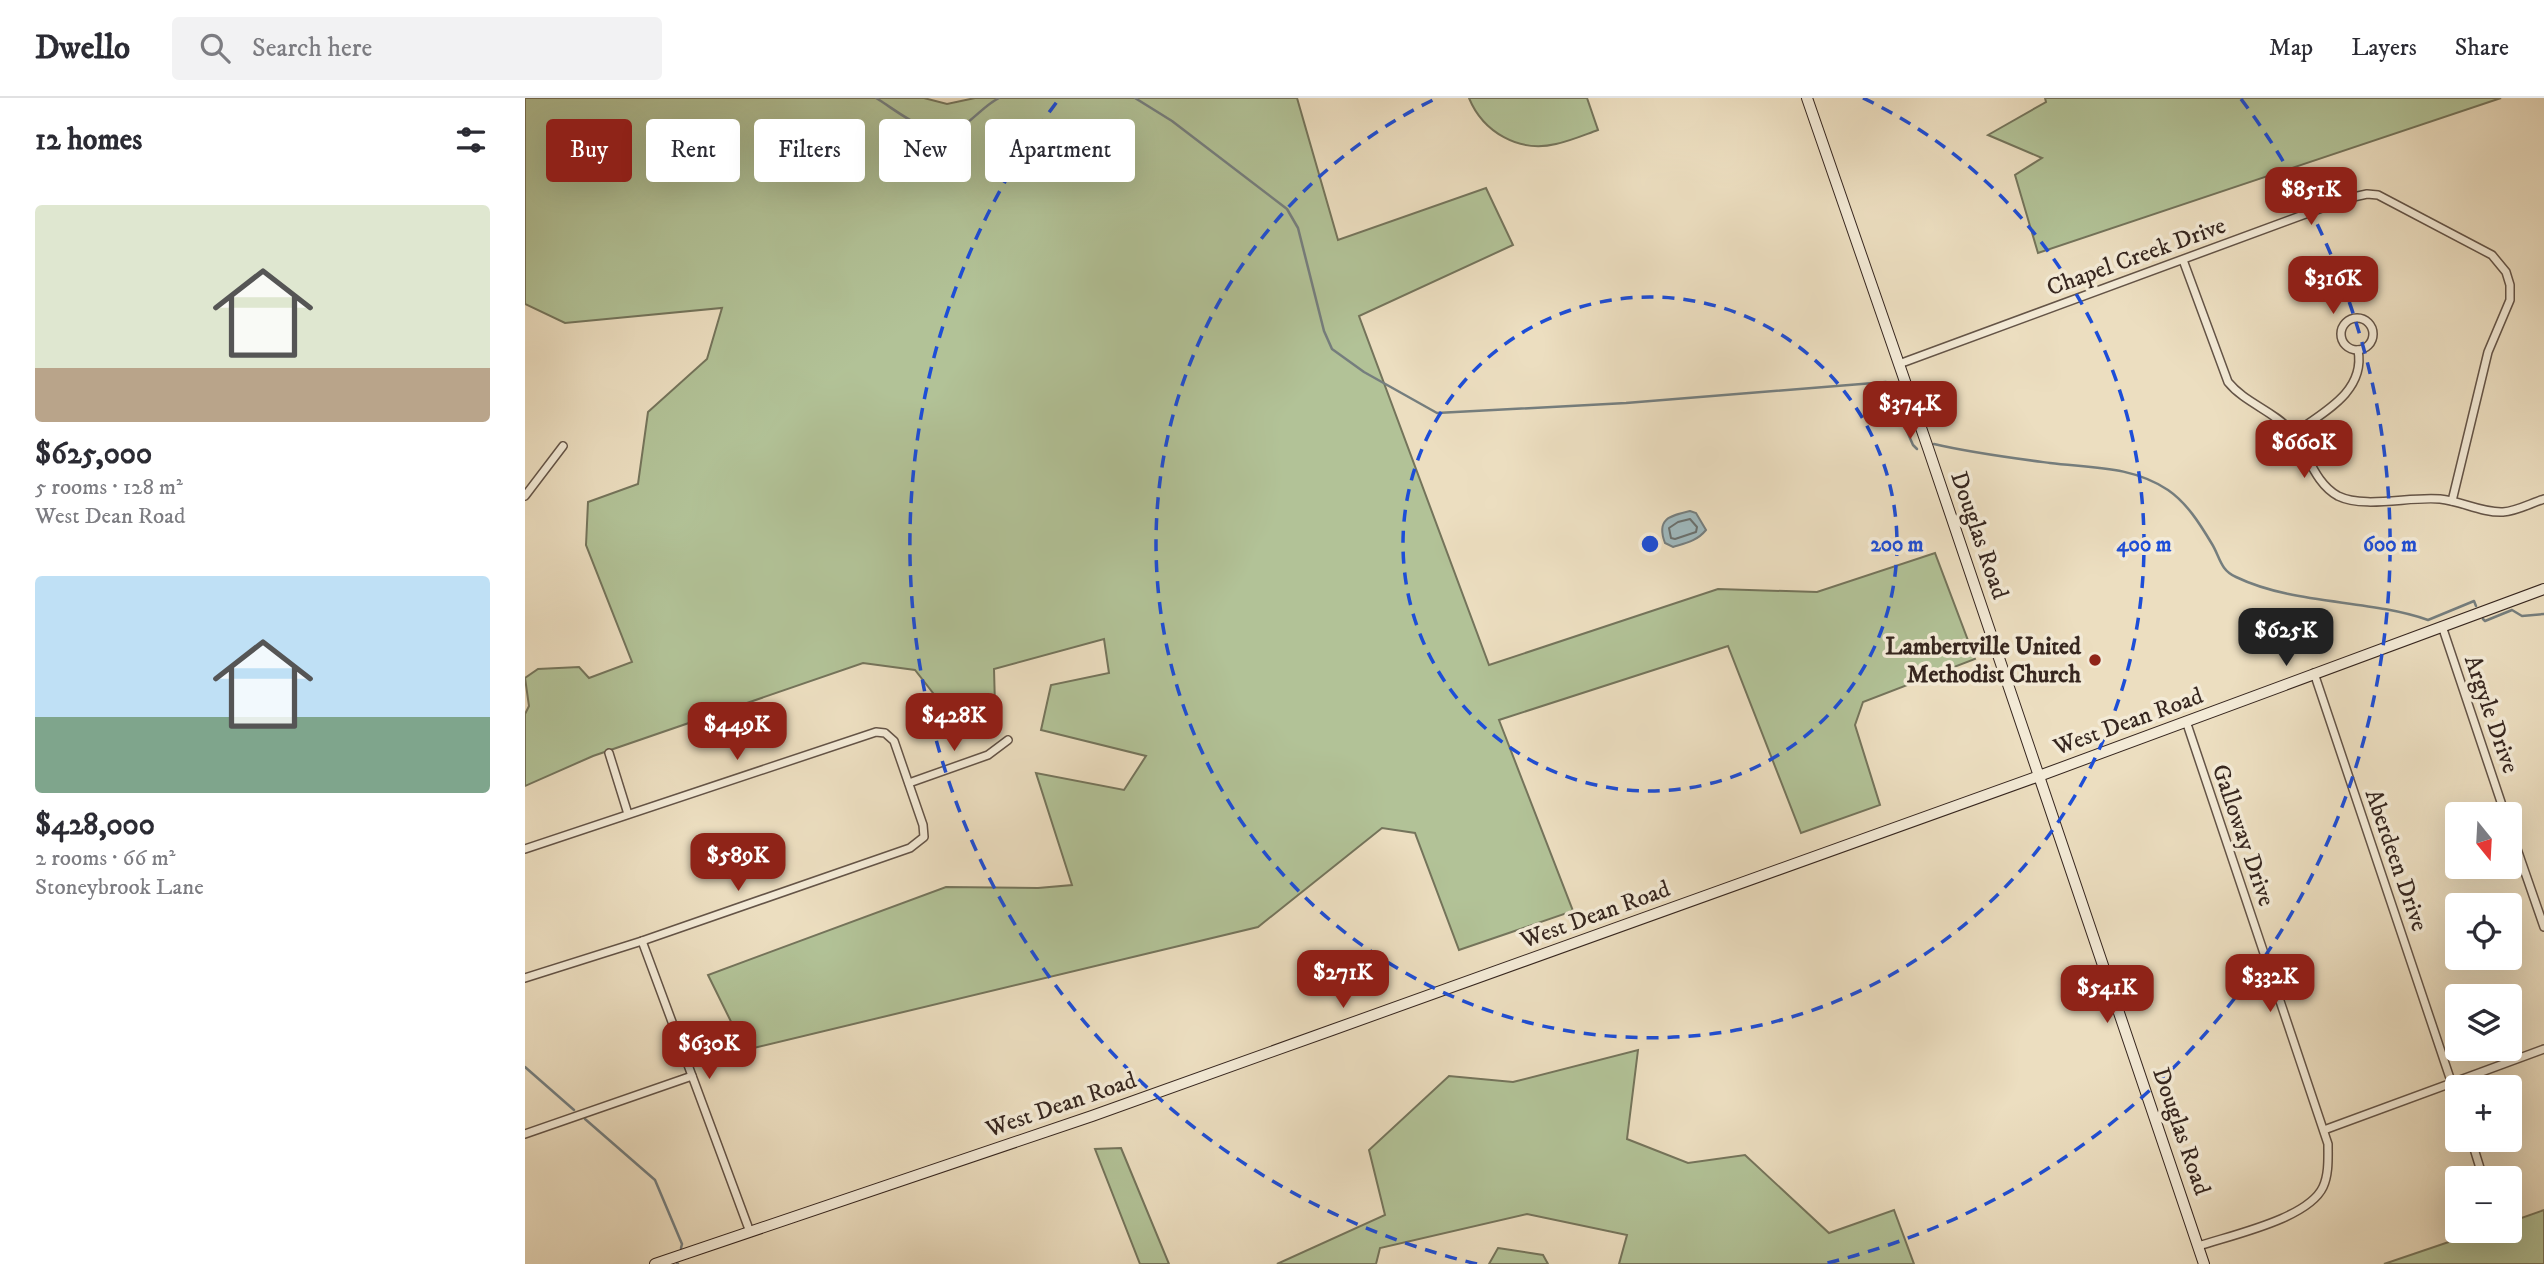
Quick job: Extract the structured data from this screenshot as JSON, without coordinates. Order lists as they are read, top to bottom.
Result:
{
  "streets": {
    "street": [
      "Chapel Creek Drive",
      "Douglas Road",
      "Argyle Drive",
      "West Dean Road",
      "Galloway Drive",
      "Aberdeen Drive"
    ]
  },
  "crossings": [
    ["Chapel Creek Drive", "Douglas Road"],
    ["Douglas Road", "West Dean Road"],
    ["Douglas Road", "Galloway Drive"],
    ["Argyle Drive", "West Dean Road"],
    ["West Dean Road", "Galloway Drive"],
    ["West Dean Road", "Aberdeen Drive"]
  ],
  "places": ["Lambertville United Methodist Church"],
  "north": "bottom",
  "page": {
    "header": "Dwello",
    "search": "Search here",
    "nav": ["Map", "Layers", "Share"],
    "heading": "12 homes",
    "chip": [
      "Buy",
      "Rent",
      "Filters",
      "New",
      "Apartment"
    ],
    "price": [
      "$851K",
      "$316K",
      "$374K",
      "$660K",
      "$625K",
      "$428K",
      "$449K",
      "$589K",
      "$271K",
      "$332K",
      "$541K",
      "$630K"
    ],
    "list": [
      {
        "name": "$625,000",
        "note": "5 rooms · 128 m² · West Dean Road"
      },
      {
        "name": "$428,000",
        "note": "2 rooms · 66 m² · Stoneybrook Lane"
      }
    ],
    "map_buttons": ["+", "−"]
  },
  "rings": ["200 m", "400 m", "600 m"]
}
